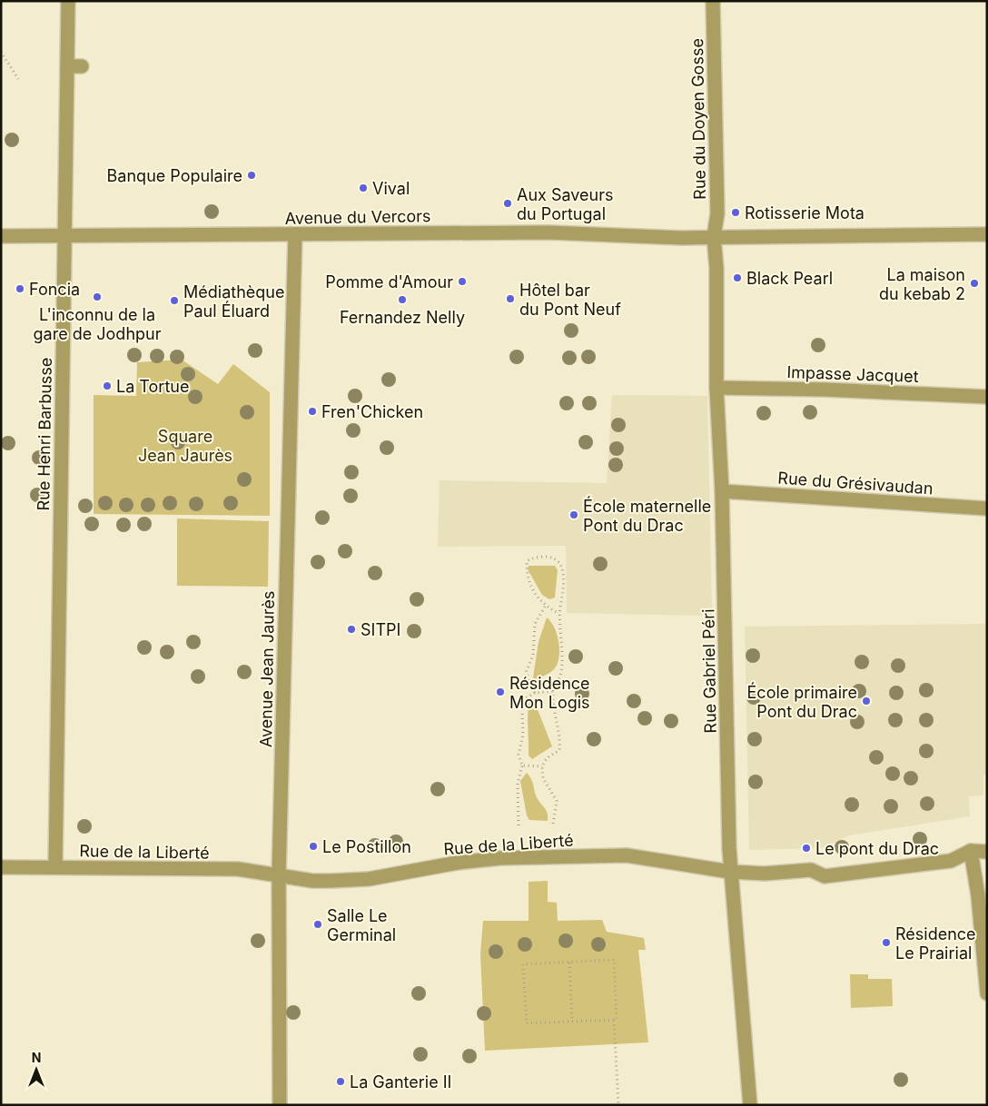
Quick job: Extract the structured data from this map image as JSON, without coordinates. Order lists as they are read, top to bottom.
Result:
{
  "streets": {
    "street": [
      "Rue du Doyen Gosse",
      "Avenue du Vercors",
      "Impasse Jacquet",
      "Rue Henri Barbusse",
      "Rue du Grésivaudan",
      "Avenue Jean Jaurès",
      "Rue Gabriel Péri",
      "Rue de la Liberté"
    ]
  },
  "crossings": [
    ["Rue du Doyen Gosse", "Avenue du Vercors"],
    ["Rue du Doyen Gosse", "Rue Gabriel Péri"],
    ["Avenue du Vercors", "Rue Henri Barbusse"],
    ["Avenue du Vercors", "Avenue Jean Jaurès"],
    ["Avenue du Vercors", "Rue Gabriel Péri"],
    ["Impasse Jacquet", "Rue Gabriel Péri"],
    ["Rue Henri Barbusse", "Rue de la Liberté"],
    ["Rue du Grésivaudan", "Rue Gabriel Péri"],
    ["Avenue Jean Jaurès", "Rue de la Liberté"],
    ["Rue Gabriel Péri", "Rue de la Liberté"]
  ],
  "parks": ["Square Jean Jaurès"],
  "places": [
    "Banque Populaire",
    "Vival",
    "Aux Saveurs du Portugal",
    "Rotisserie Mota",
    "Black Pearl",
    "Pomme d'Amour",
    "La maison du kebab 2",
    "Foncia",
    "L'inconnu de la gare de Jodhpur",
    "Hôtel bar du Pont Neuf",
    "Fernandez Nelly",
    "Médiathèque Paul Éluard",
    "La Tortue",
    "Fren'Chicken",
    "École maternelle Pont du Drac",
    "SITPI",
    "Résidence Mon Logis",
    "École primaire Pont du Drac",
    "Le Postillon",
    "Le pont du Drac",
    "Salle Le Germinal",
    "Résidence Le Prairial",
    "La Ganterie II"
  ],
  "north": "top"
}
